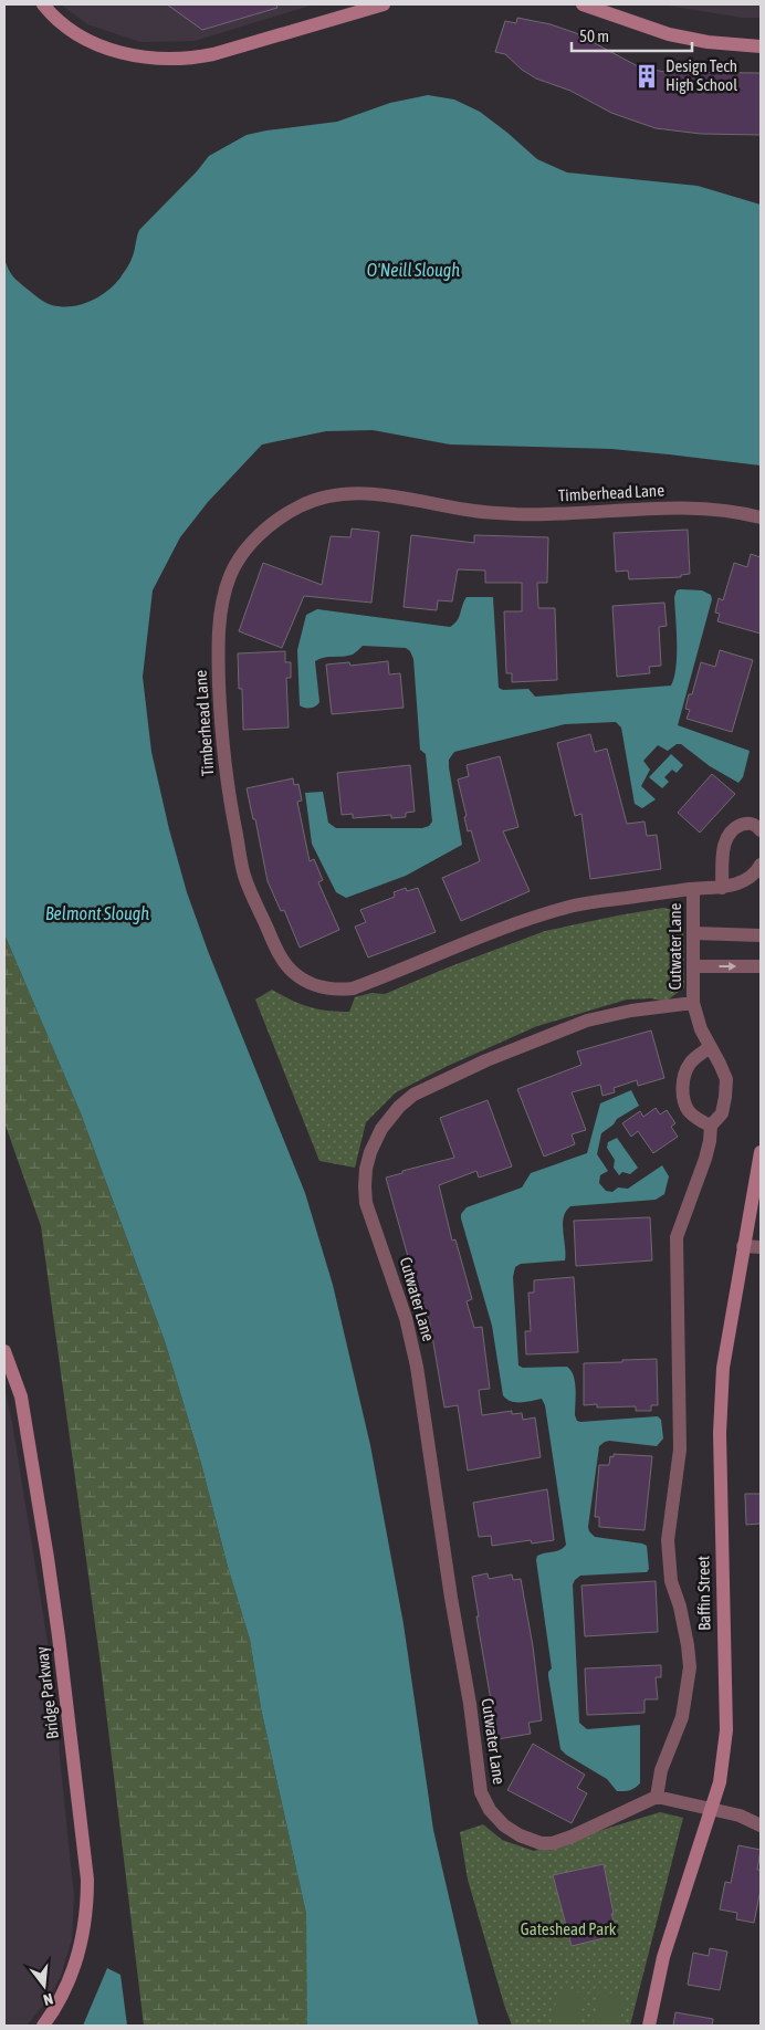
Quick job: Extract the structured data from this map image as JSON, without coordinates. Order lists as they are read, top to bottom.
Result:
{
  "streets": {
    "street": [
      "Timberhead Lane",
      "Cutwater Lane",
      "Baffin Street",
      "Bridge Parkway"
    ]
  },
  "crossings": [
    ["Timberhead Lane", "Cutwater Lane"]
  ],
  "water": ["O'Neill Slough", "Belmont Slough"],
  "parks": ["Gateshead Park"],
  "places": {
    "building": ["Design Tech High School"]
  },
  "scale_bar": "50 m",
  "north": "bottom"
}
